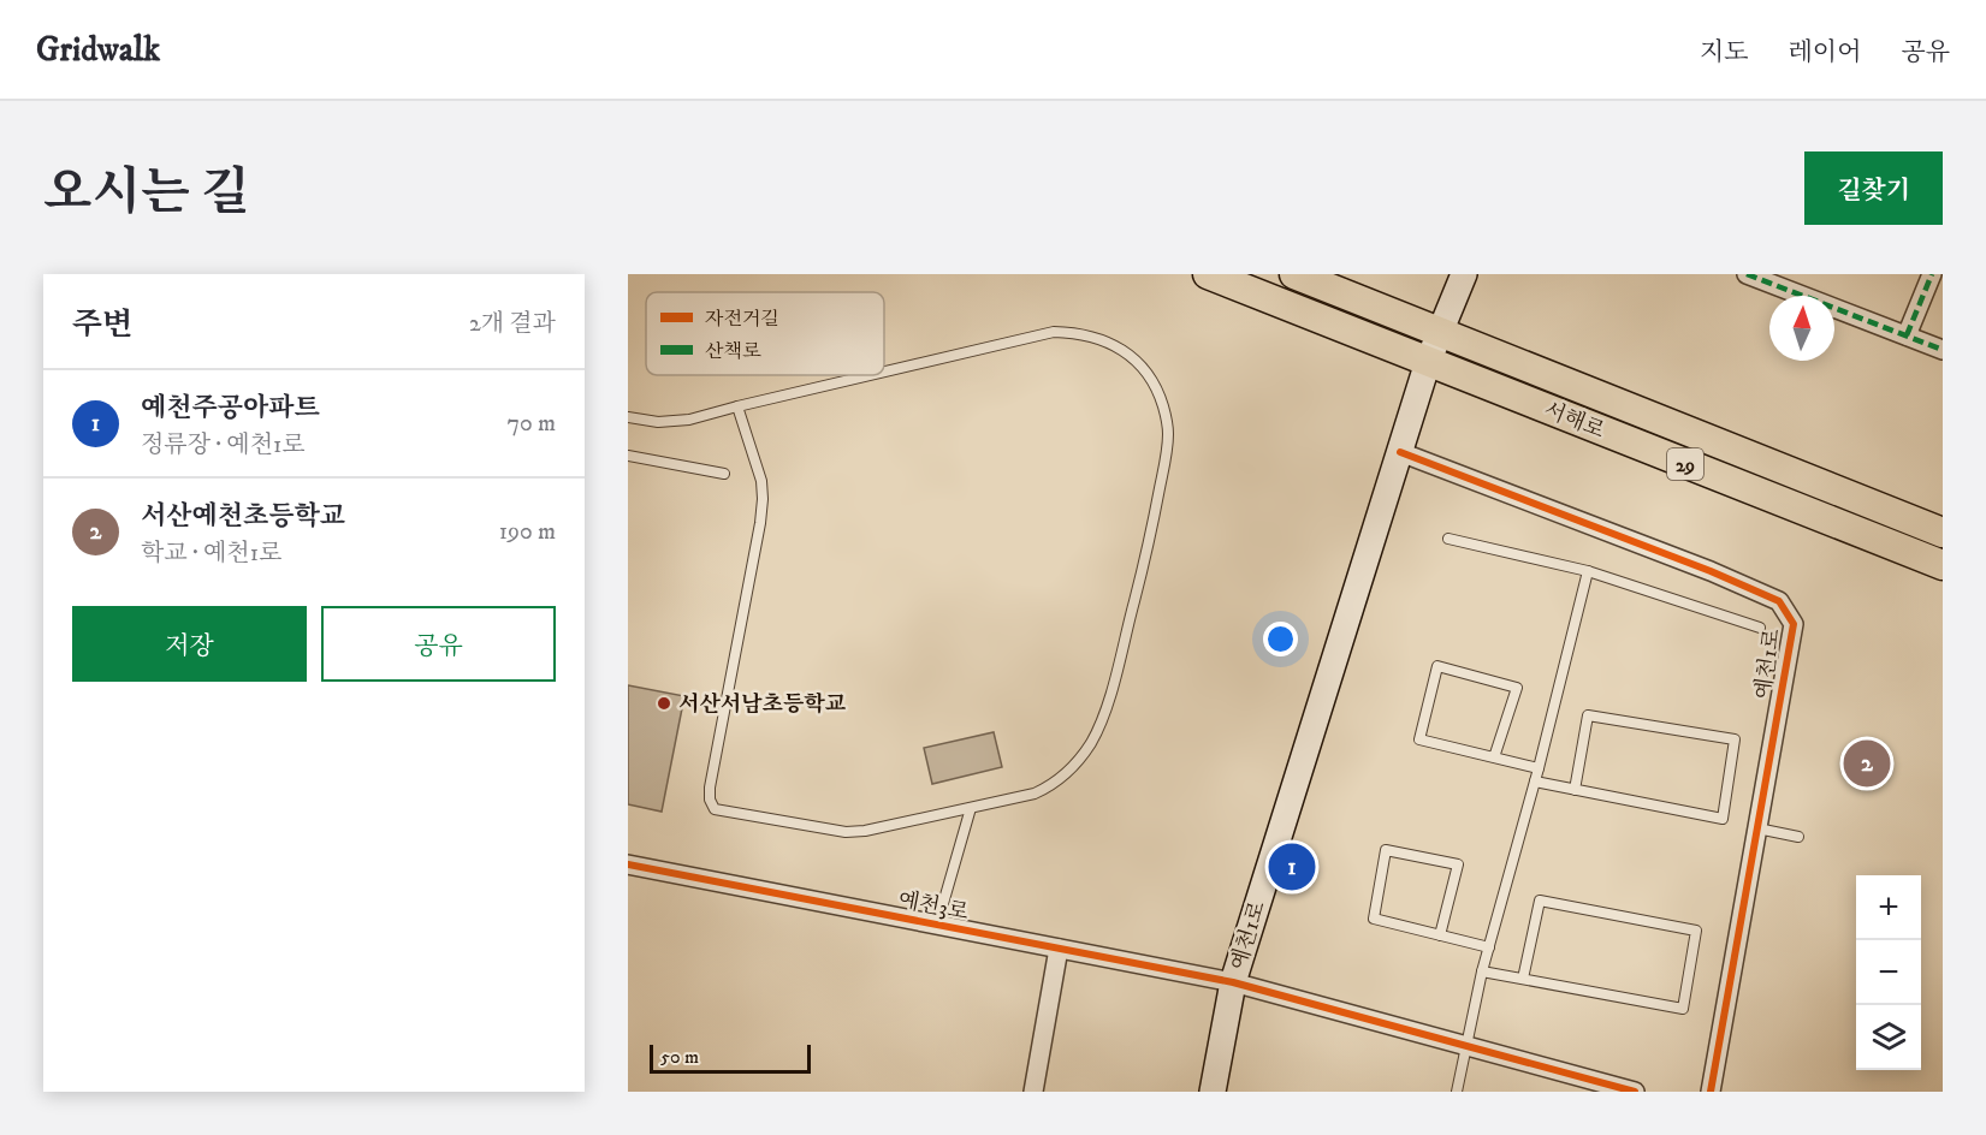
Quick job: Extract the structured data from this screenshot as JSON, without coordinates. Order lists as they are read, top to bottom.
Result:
{
  "streets": {
    "main road": ["서해로", "29"],
    "street": ["예천1로", "예천3로"]
  },
  "crossings": [
    ["서해로", "예천1로"],
    ["예천1로", "예천3로"]
  ],
  "places": ["서산서남초등학교"],
  "legend": ["자전거길", "산책로"],
  "scale_bar": "50 m",
  "north": "top",
  "page": {
    "header": "Gridwalk",
    "nav": ["지도", "레이어", "공유"],
    "title": "오시는 길",
    "buttons": [
      "길찾기",
      ["저장", "공유"]
    ],
    "heading": ["주변", "2개 결과"],
    "list": [
      {
        "mark": "1",
        "name": "예천주공아파트",
        "note": "정류장 · 예천1로",
        "value": "70 m"
      },
      {
        "mark": "2",
        "name": "서산예천초등학교",
        "note": "학교 · 예천1로",
        "value": "190 m"
      }
    ],
    "pins": ["2", "1"],
    "map_buttons": ["+", "−"],
    "scale": "50 m"
  }
}
